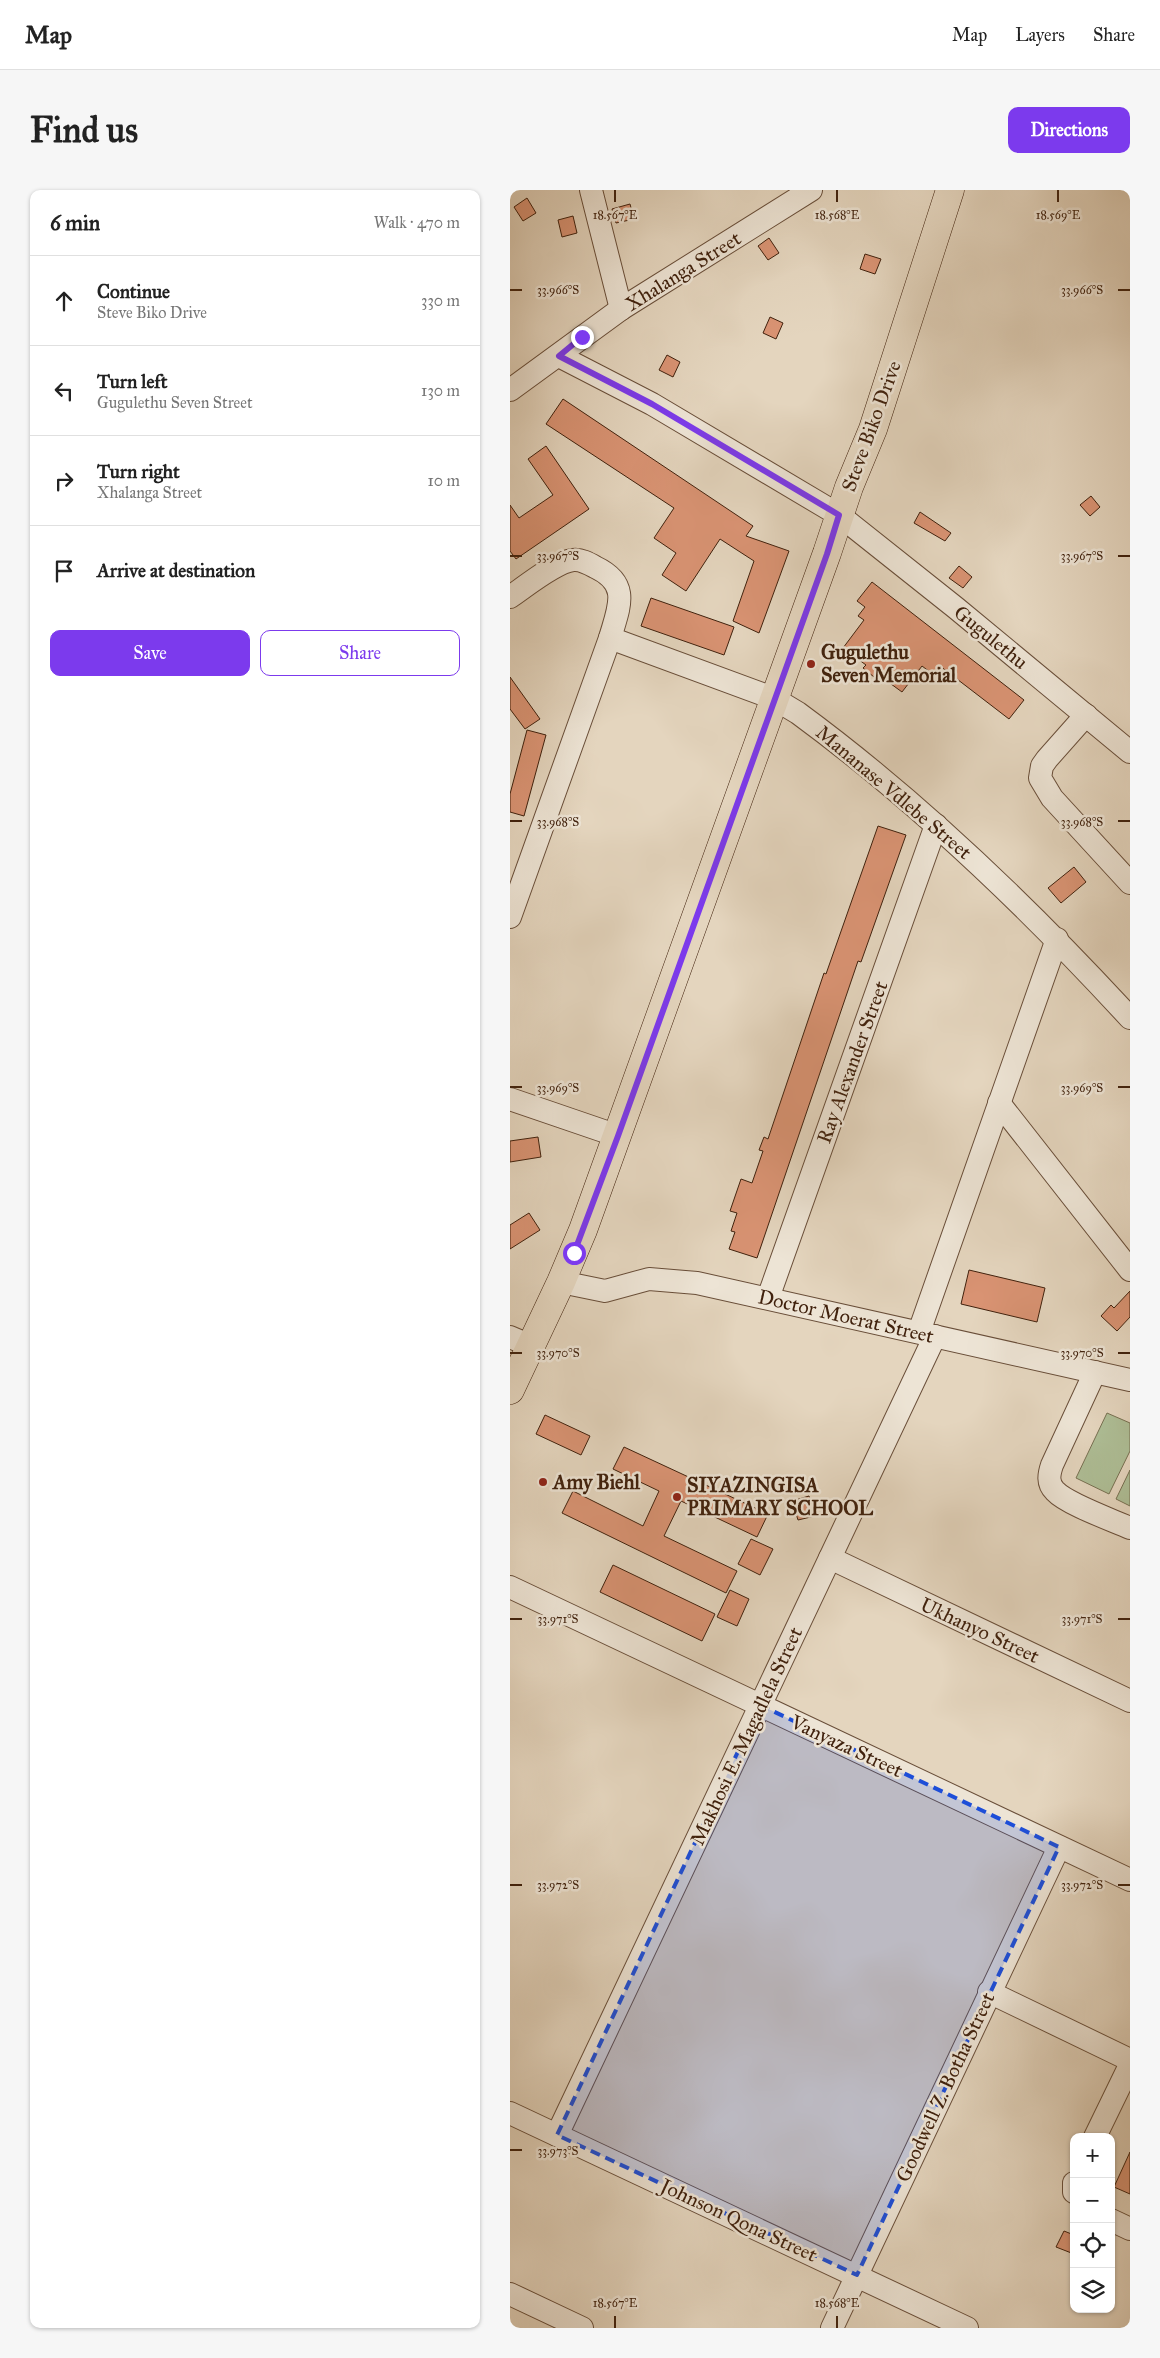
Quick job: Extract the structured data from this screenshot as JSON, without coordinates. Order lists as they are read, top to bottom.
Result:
{
  "streets": {
    "main road": ["Steve Biko Drive"],
    "street": [
      "Xhalanga Street",
      "Gugulethu",
      "Mananase Vdlebe Street",
      "Ray Alexander Street",
      "Doctor Moerat Street",
      "Ukhanyo Street",
      "Makhosi E. Magadlela Street",
      "Vanyaza Street",
      "Goodwell Z. Botha Street",
      "Johnson Qona Street"
    ]
  },
  "crossings": [
    ["Xhalanga Street", "Gugulethu"],
    ["Steve Biko Drive", "Gugulethu"],
    ["Steve Biko Drive", "Mananase Vdlebe Street"],
    ["Steve Biko Drive", "Doctor Moerat Street"],
    ["Mananase Vdlebe Street", "Ray Alexander Street"],
    ["Mananase Vdlebe Street", "Makhosi E. Magadlela Street"],
    ["Ray Alexander Street", "Doctor Moerat Street"],
    ["Doctor Moerat Street", "Makhosi E. Magadlela Street"],
    ["Ukhanyo Street", "Makhosi E. Magadlela Street"],
    ["Makhosi E. Magadlela Street", "Vanyaza Street"],
    ["Makhosi E. Magadlela Street", "Johnson Qona Street"],
    ["Vanyaza Street", "Goodwell Z. Botha Street"],
    ["Goodwell Z. Botha Street", "Johnson Qona Street"]
  ],
  "places": ["Gugulethu Seven Memorial", "Amy Biehl", "SIYAZINGISA PRIMARY SCHOOL"],
  "page": {
    "header": "Map",
    "nav": ["Map", "Layers", "Share"],
    "buttons": [
      "Directions",
      ["Save", "Share"]
    ],
    "title": "Find us",
    "heading": ["6 min", "Walk · 470 m"],
    "list": [
      ["Continue", "Steve Biko Drive", "330 m"],
      ["Turn left", "Gugulethu Seven Street", "130 m"],
      ["Turn right", "Xhalanga Street", "10 m"],
      "Arrive at destination"
    ],
    "map_buttons": ["+", "−"]
  },
  "coordinates": [
    "18.567°E",
    "18.568°E",
    "18.569°E",
    "33.966°S",
    "33.967°S",
    "33.968°S",
    "33.969°S",
    "33.970°S",
    "33.971°S",
    "33.972°S",
    "33.973°S"
  ]
}
